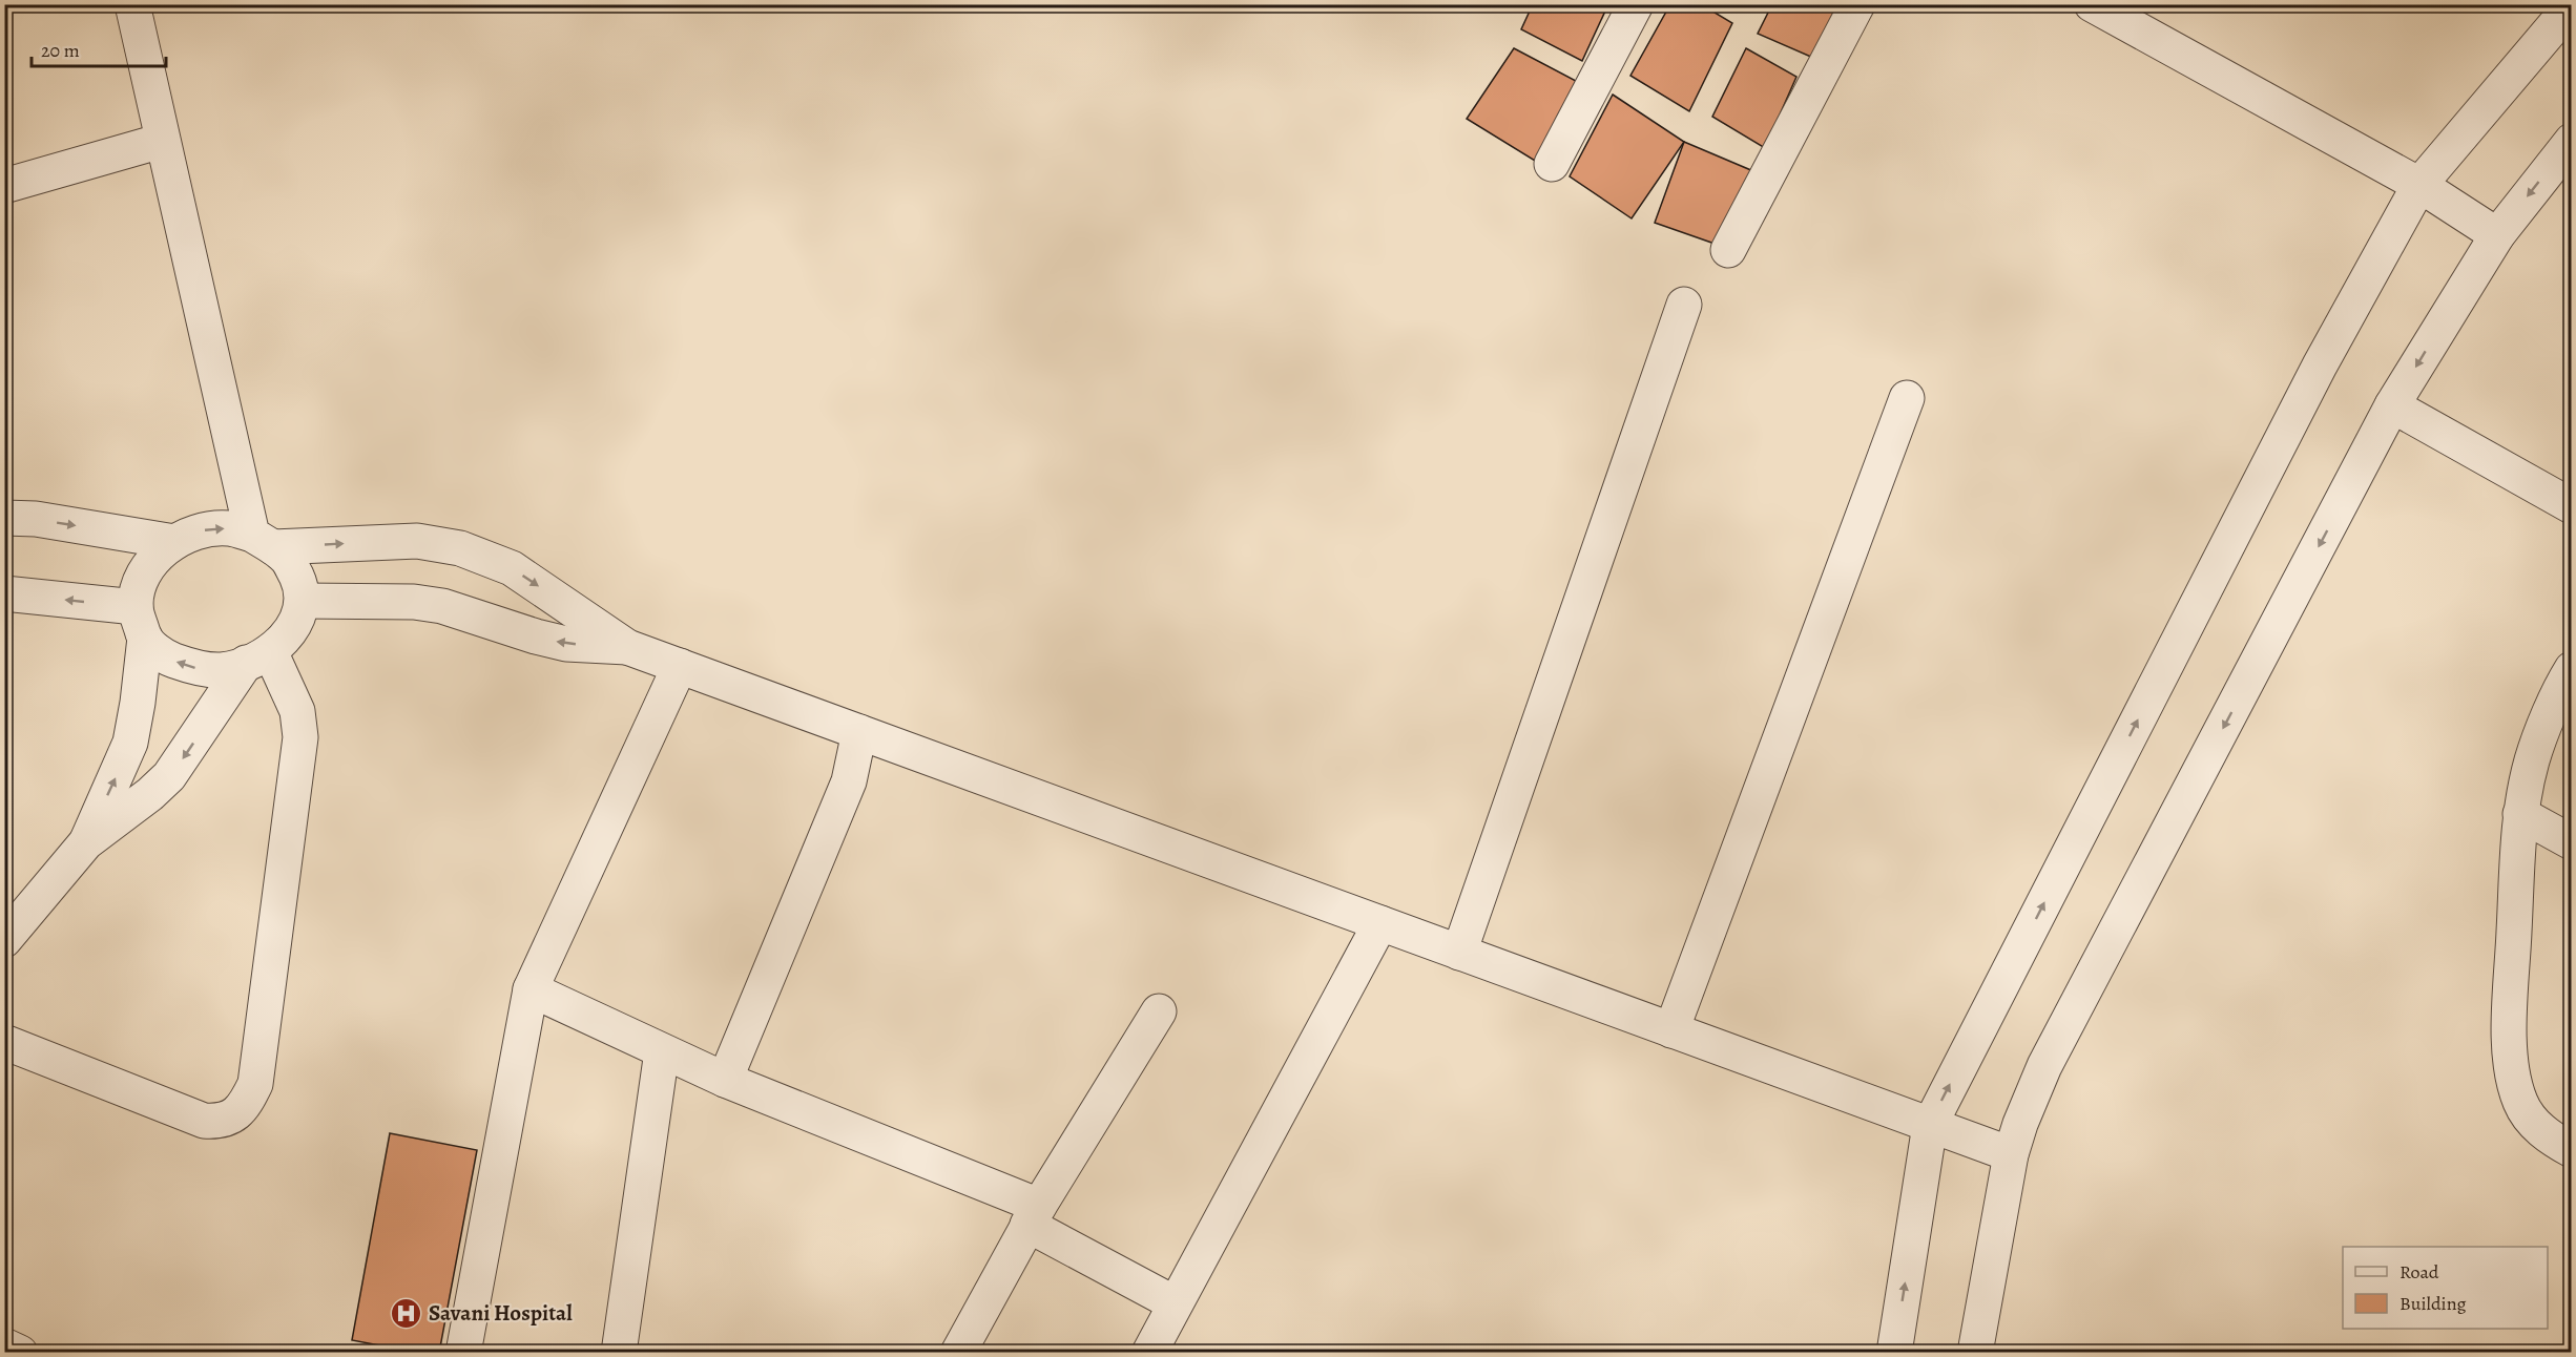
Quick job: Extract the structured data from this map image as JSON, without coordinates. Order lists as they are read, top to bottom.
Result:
{
  "places": {
    "hospital": ["Savani Hospital"]
  },
  "legend": ["Road", "Building"],
  "scale_bar": "20 m"
}
